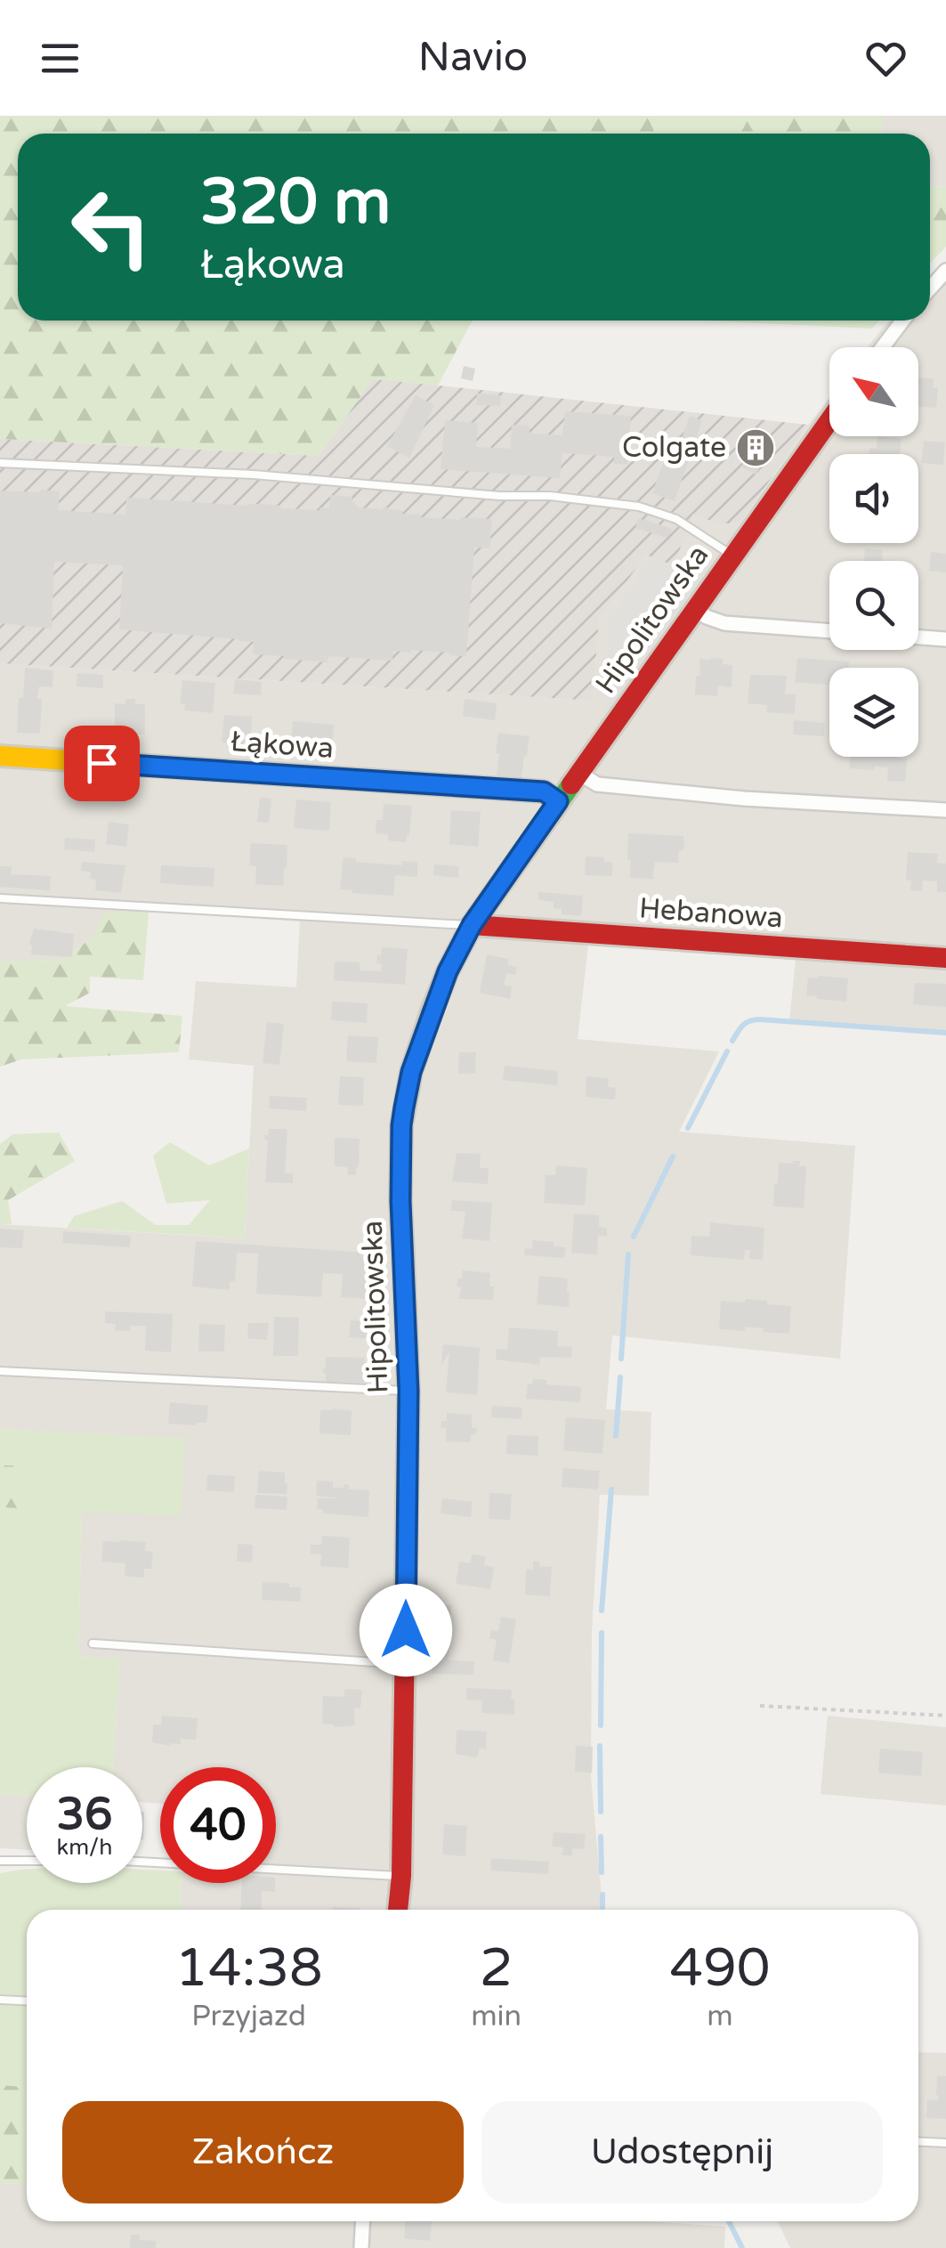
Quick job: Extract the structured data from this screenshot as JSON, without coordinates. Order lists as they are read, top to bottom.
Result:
{
  "streets": {
    "street": ["Hipolitowska", "Łąkowa", "Hebanowa"]
  },
  "crossings": [
    ["Hipolitowska", "Łąkowa"],
    ["Hipolitowska", "Hebanowa"]
  ],
  "places": {
    "building": ["Colgate"]
  },
  "north": "top left",
  "page": {
    "header": "Navio",
    "turn": ["320 m", "Łąkowa"],
    "speed": "36 km/h",
    "limit": "40",
    "eta": [
      "14:38",
      "Przyjazd",
      "2",
      "min",
      "490",
      "m"
    ],
    "buttons": ["Zakończ", "Udostępnij"]
  }
}
